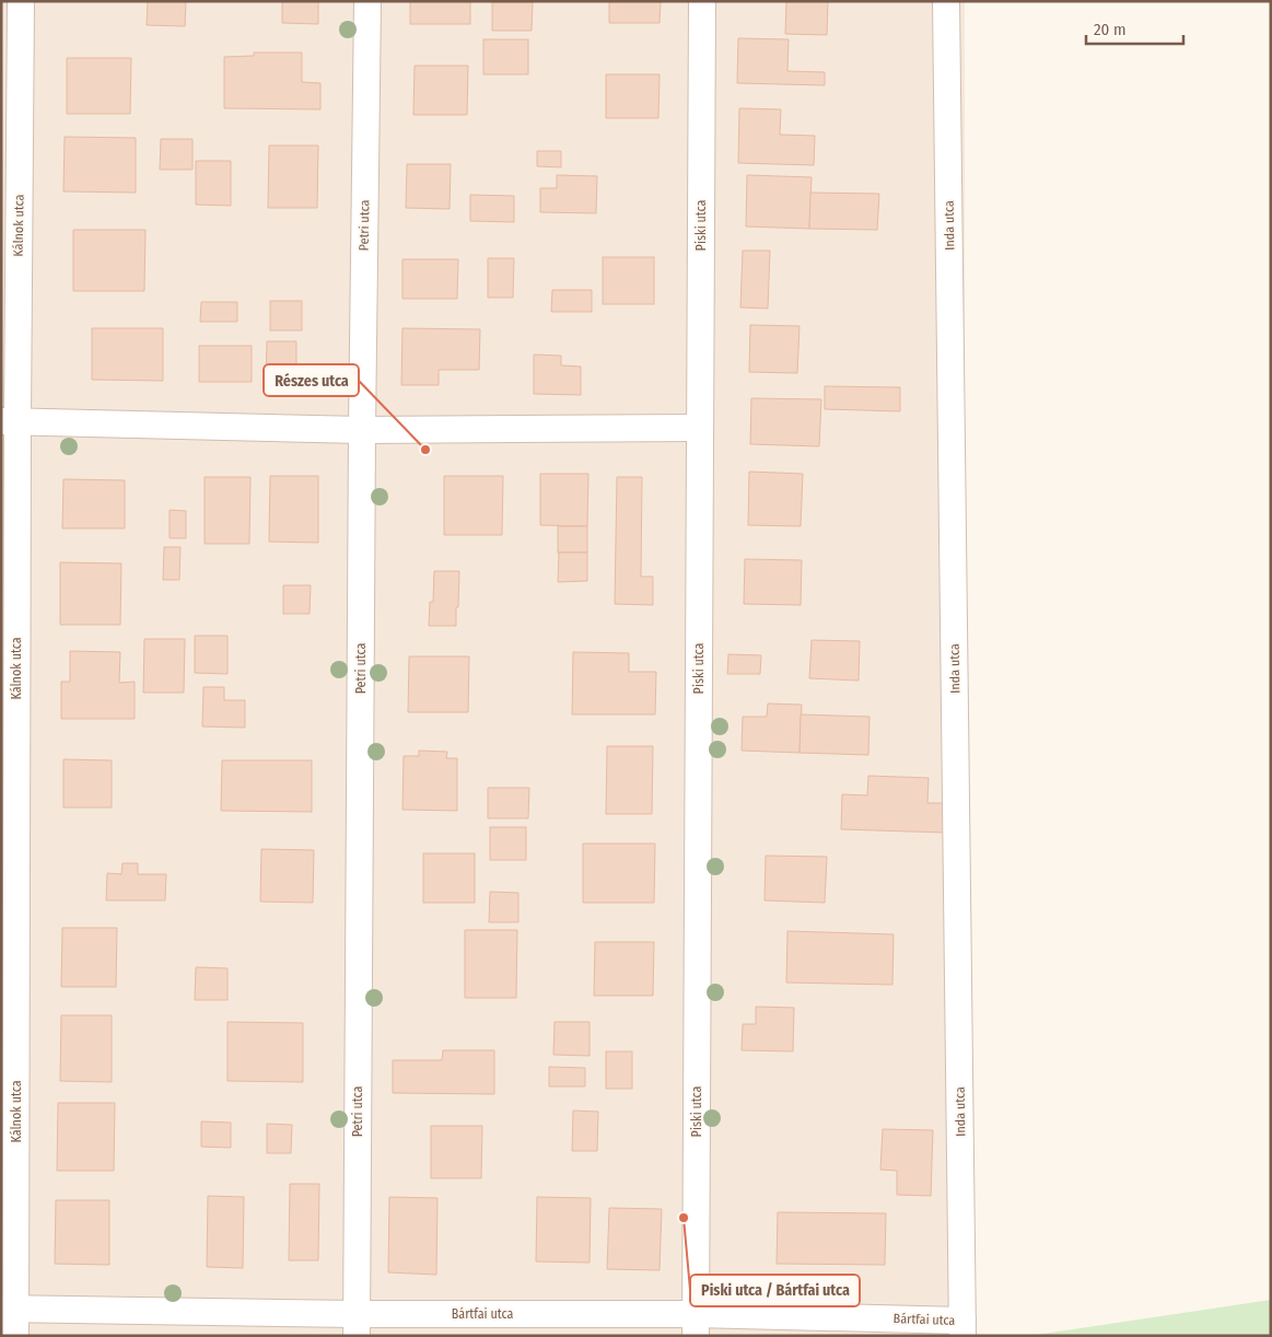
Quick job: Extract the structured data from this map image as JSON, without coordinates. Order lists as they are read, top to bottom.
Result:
{
  "streets": {
    "street": [
      "Kálnok utca",
      "Petri utca",
      "Piski utca",
      "Inda utca",
      "Bártfai utca"
    ]
  },
  "crossings": [
    ["Kálnok utca", "Bártfai utca"],
    ["Petri utca", "Bártfai utca"],
    ["Piski utca", "Bártfai utca"],
    ["Inda utca", "Bártfai utca"]
  ],
  "places": ["Részes utca", "Piski utca / Bártfai utca"],
  "scale_bar": "20 m"
}
